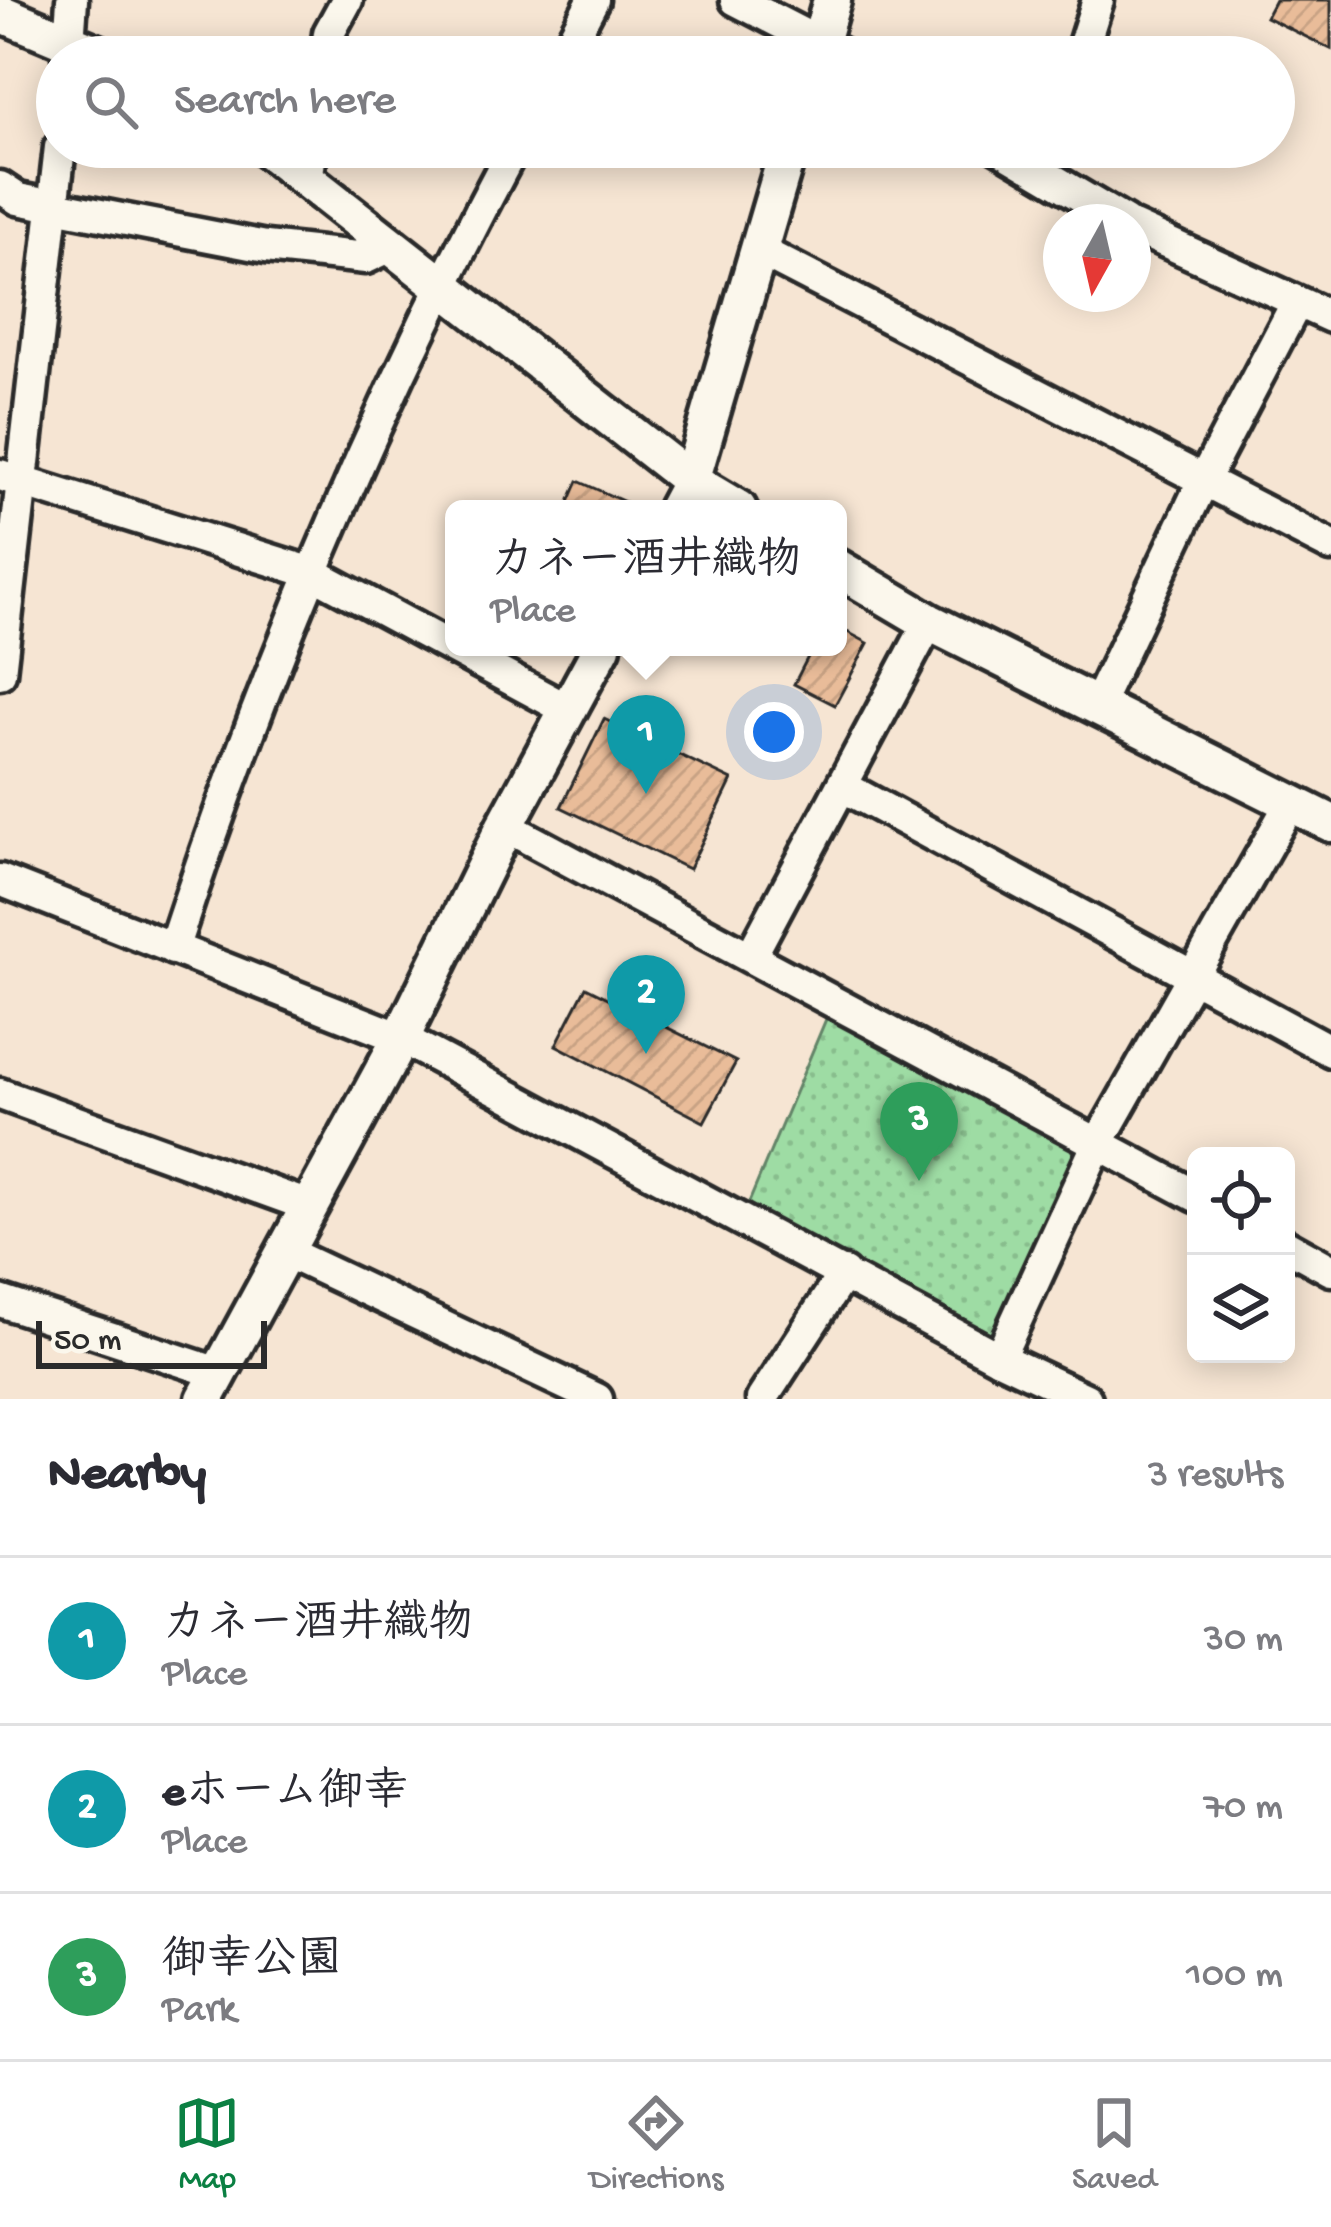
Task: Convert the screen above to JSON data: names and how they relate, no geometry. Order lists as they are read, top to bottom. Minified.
{"scale_bar":"50 m","north":"bottom","page":{"search":"Search here","popup":["カネー酒井織物","Place"],"pins":["1","2","3"],"scale":"50 m","heading":["Nearby","3 results"],"list":[{"mark":"1","name":"カネー酒井織物","note":"Place","value":"30 m"},{"mark":"2","name":"eホーム御幸","note":"Place","value":"70 m"},{"mark":"3","name":"御幸公園","note":"Park","value":"100 m"}],"nav":["Map","Directions","Saved"]}}
